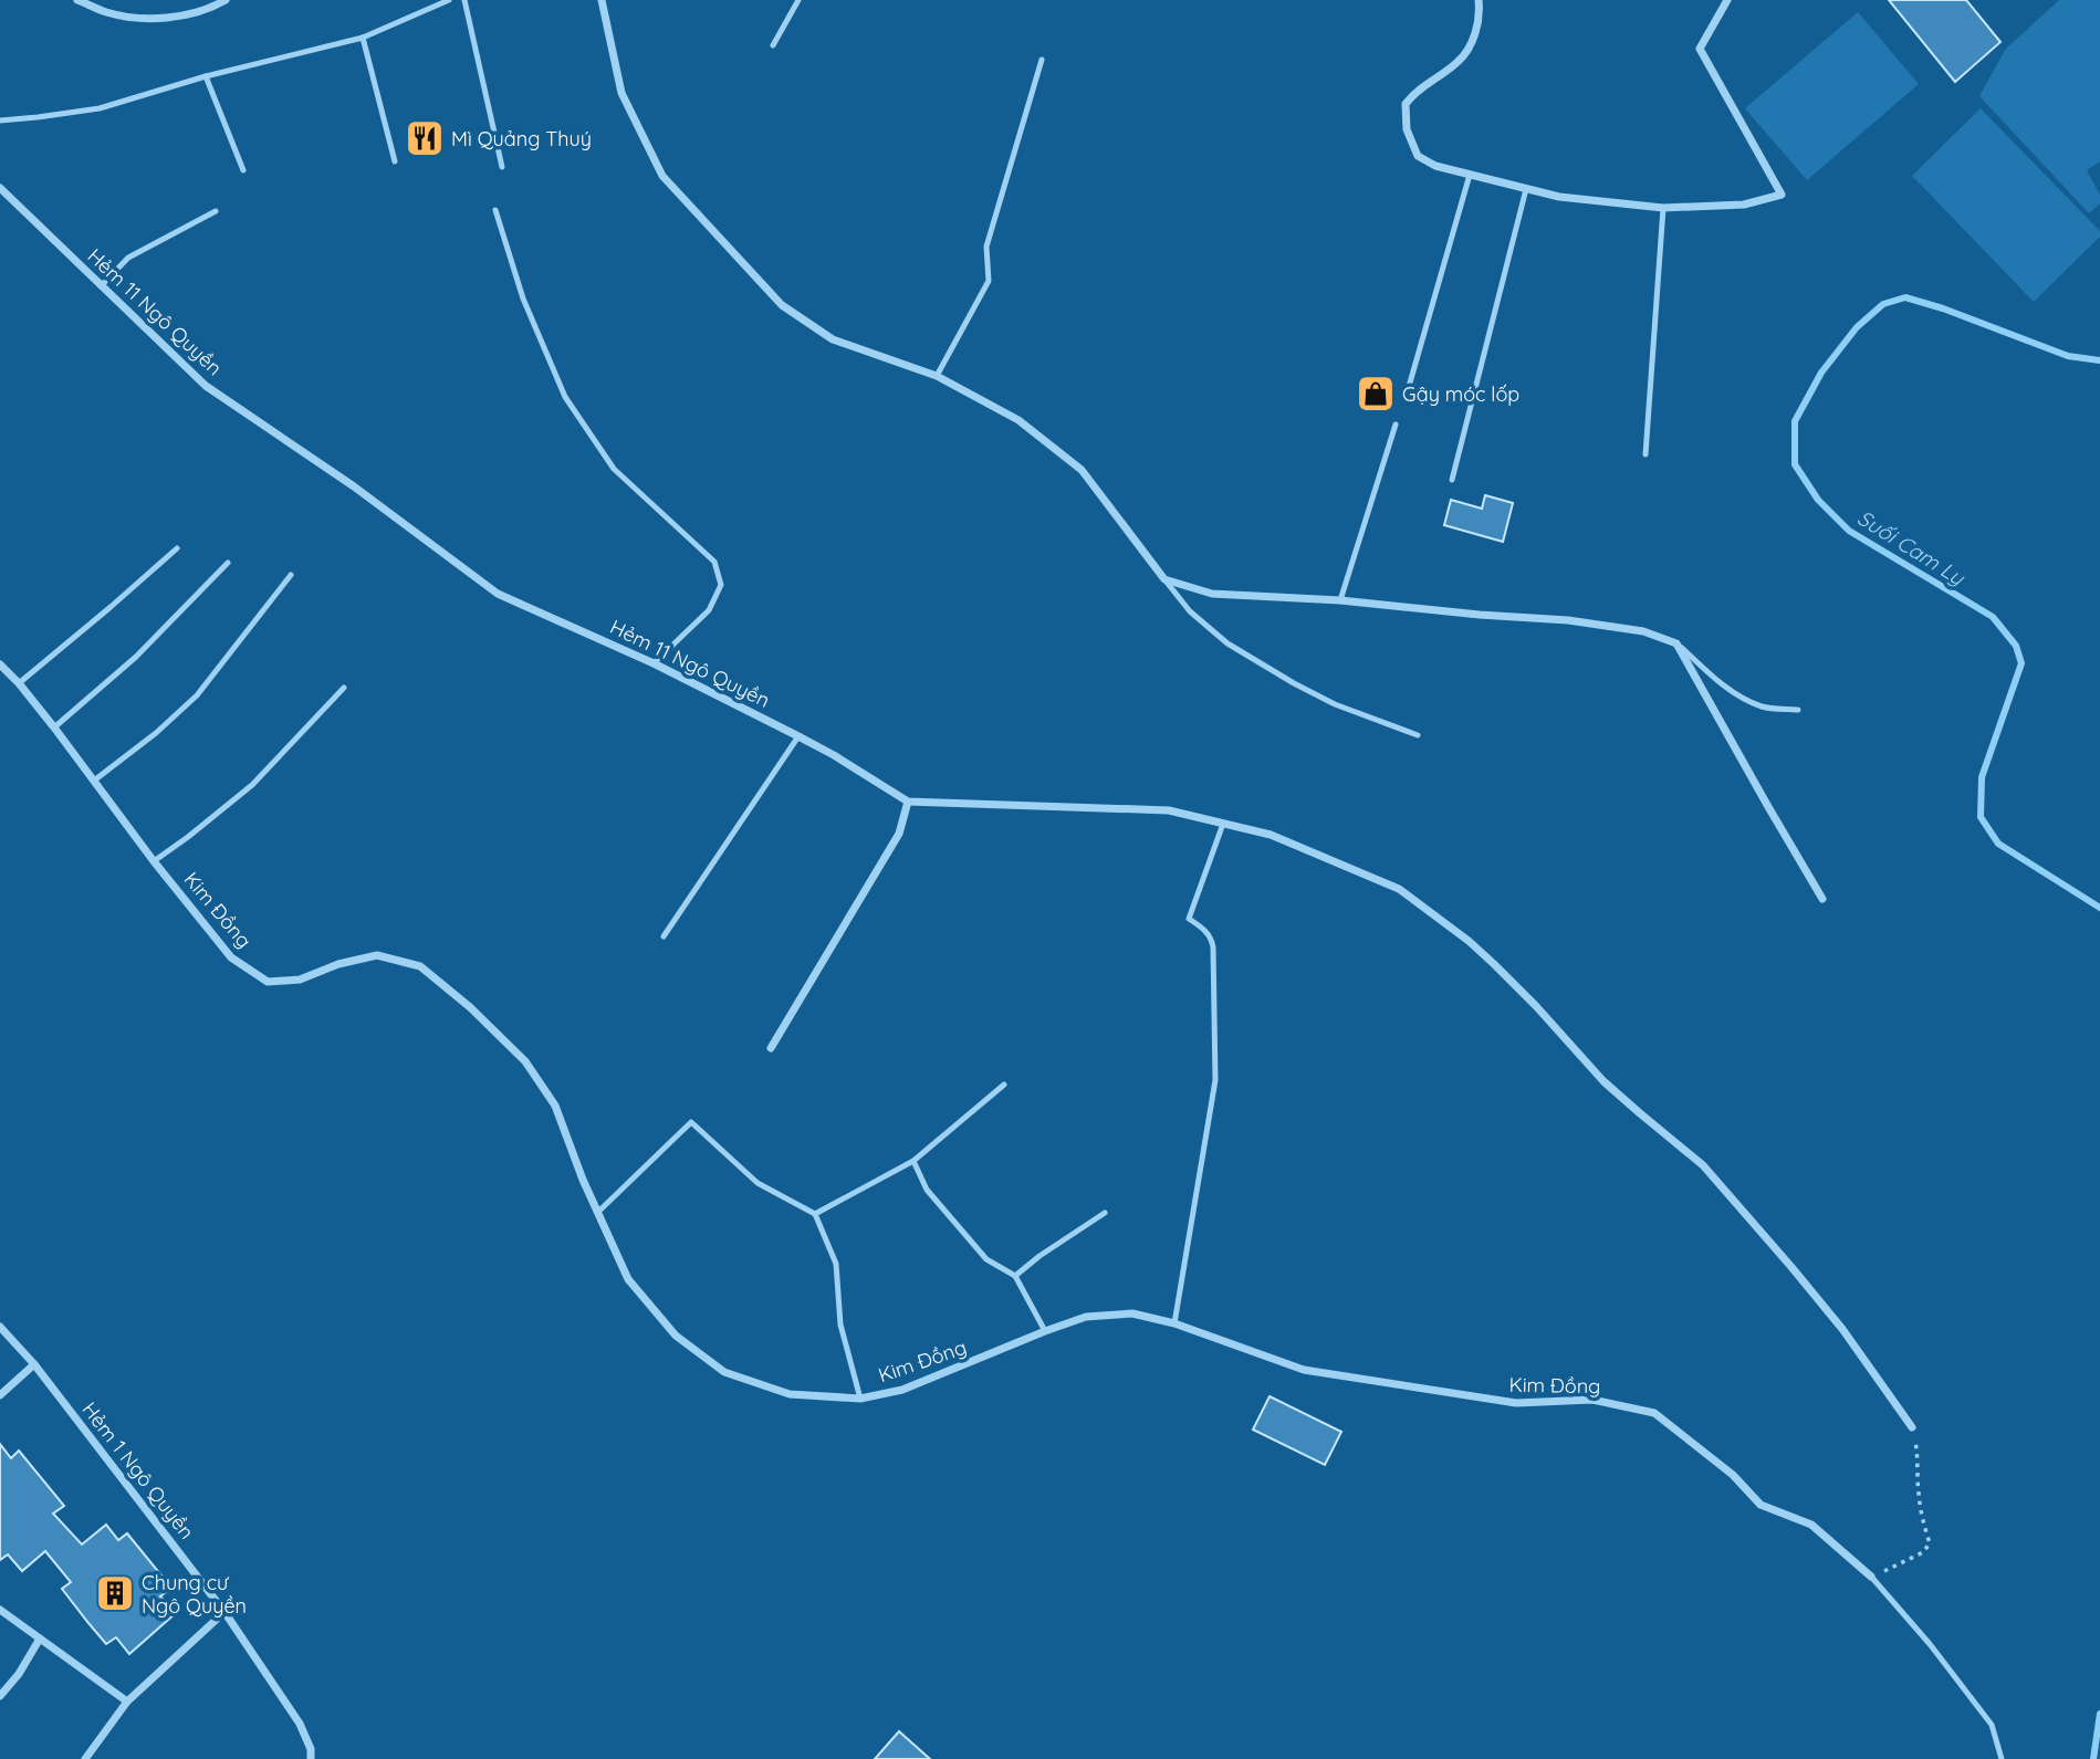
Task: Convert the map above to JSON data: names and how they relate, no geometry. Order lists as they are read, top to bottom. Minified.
{"streets":{"street":["Hẻm 11 Ngô Quyền","Kim Đồng","Hẻm 1 Ngô Quyền"]},"water":["Suối Cam Ly"],"places":{"restaurant":["Mì Quảng Thuý"],"shop":["Gậy móc lốp"],"building":["Chung cư Ngô Quyền"]}}
